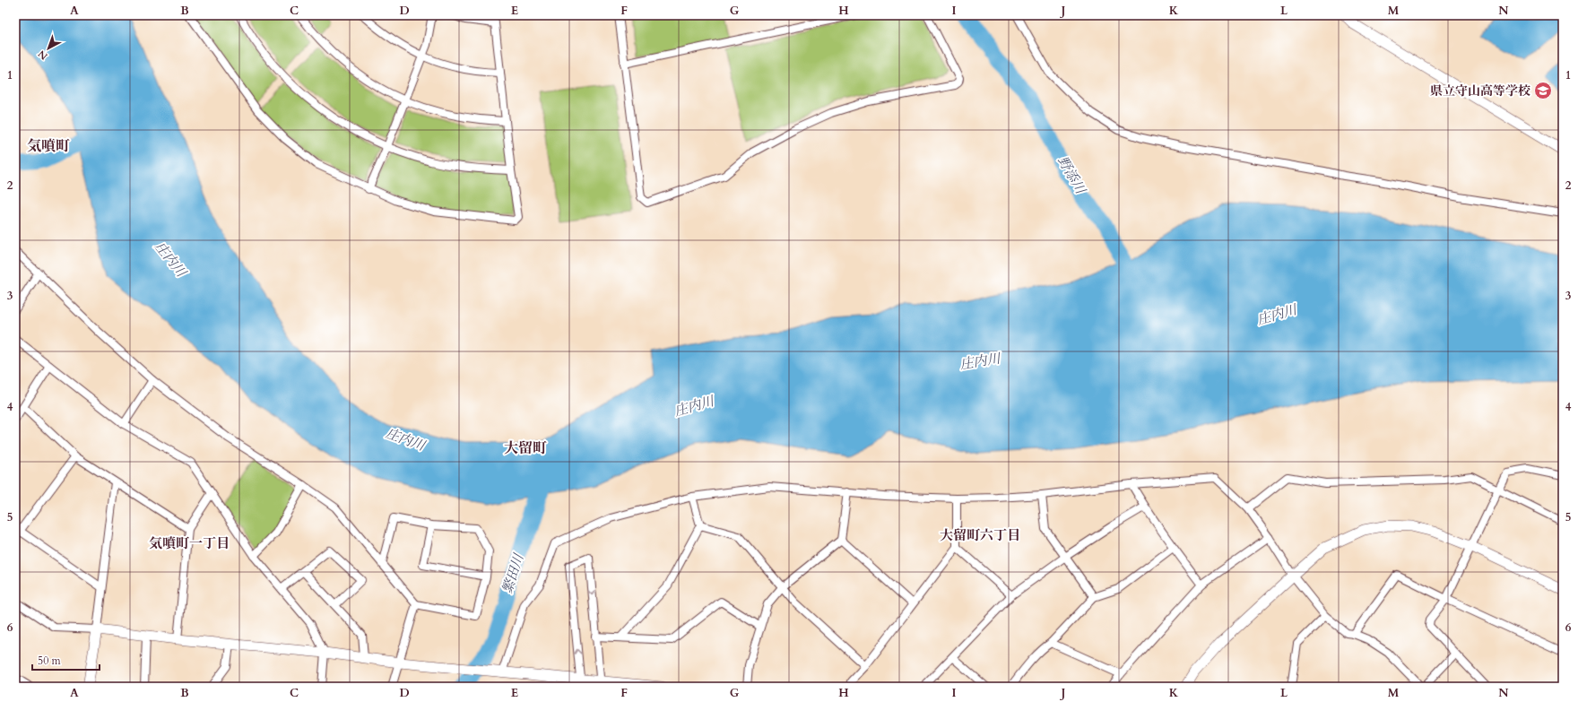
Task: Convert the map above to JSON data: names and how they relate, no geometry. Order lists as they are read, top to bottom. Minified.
{"districts":["気噴町","大留町","大留町六丁目","気噴町一丁目"],"water":["野添川","庄内川","繁田川"],"places":{"school or university":["県立守山高等学校"]},"scale_bar":"50 m","north":"bottom left","grid":{"columns":["A","B","C","D","E","F","G","H","I","J","K","L","M","N"],"rows":["1","2","3","4","5","6"]}}
